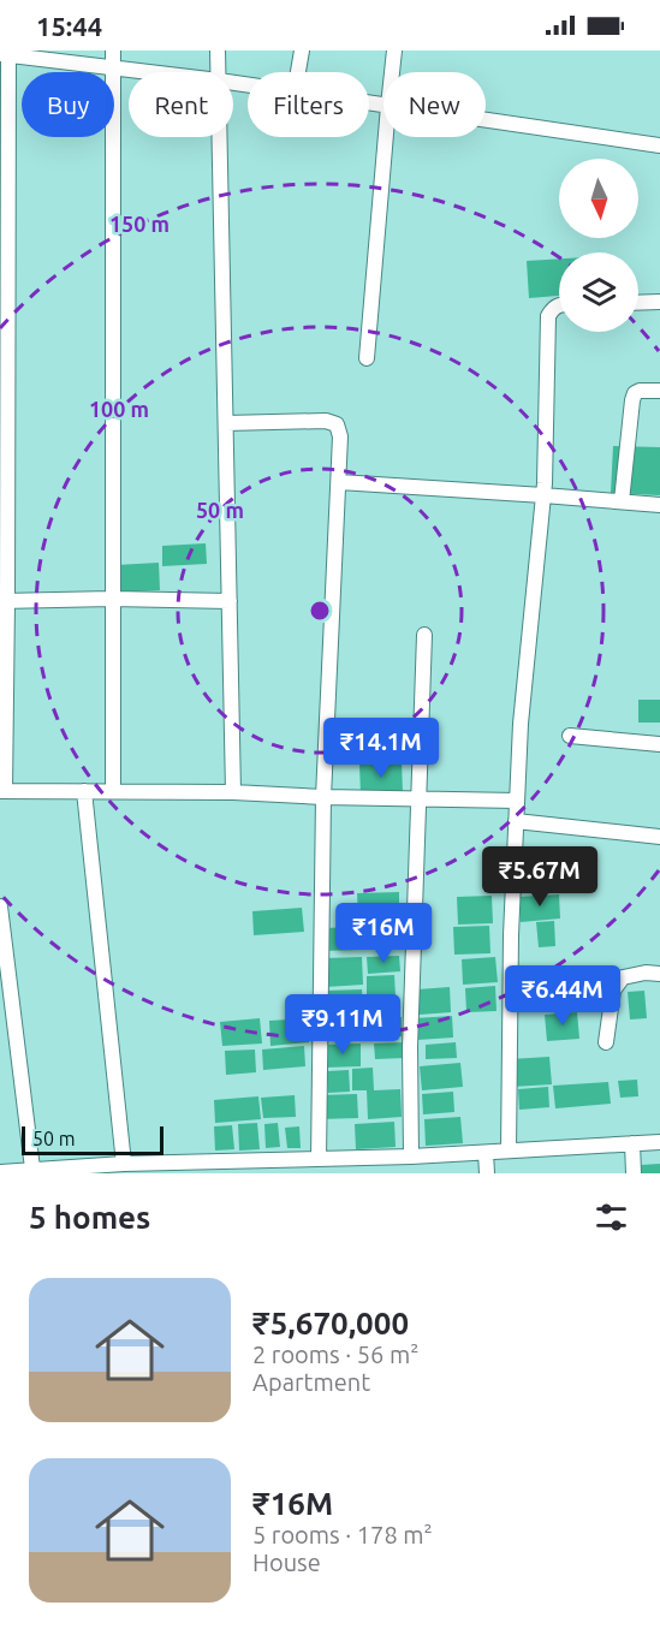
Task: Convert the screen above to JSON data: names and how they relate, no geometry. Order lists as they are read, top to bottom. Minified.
{"scale_bar":"50 m","north":"bottom","page":{"status":"15:44","chip":["Buy","Rent","Filters","New"],"price":["₹14.1M","₹5.67M","₹16M","₹6.44M","₹9.11M"],"scale":"50 m","heading":"5 homes","list":[{"name":"₹5,670,000","note":"2 rooms · 56 m² · Apartment"},{"name":"₹16M","note":"5 rooms · 178 m² · House"}]},"rings":["150 m","100 m","50 m"]}
